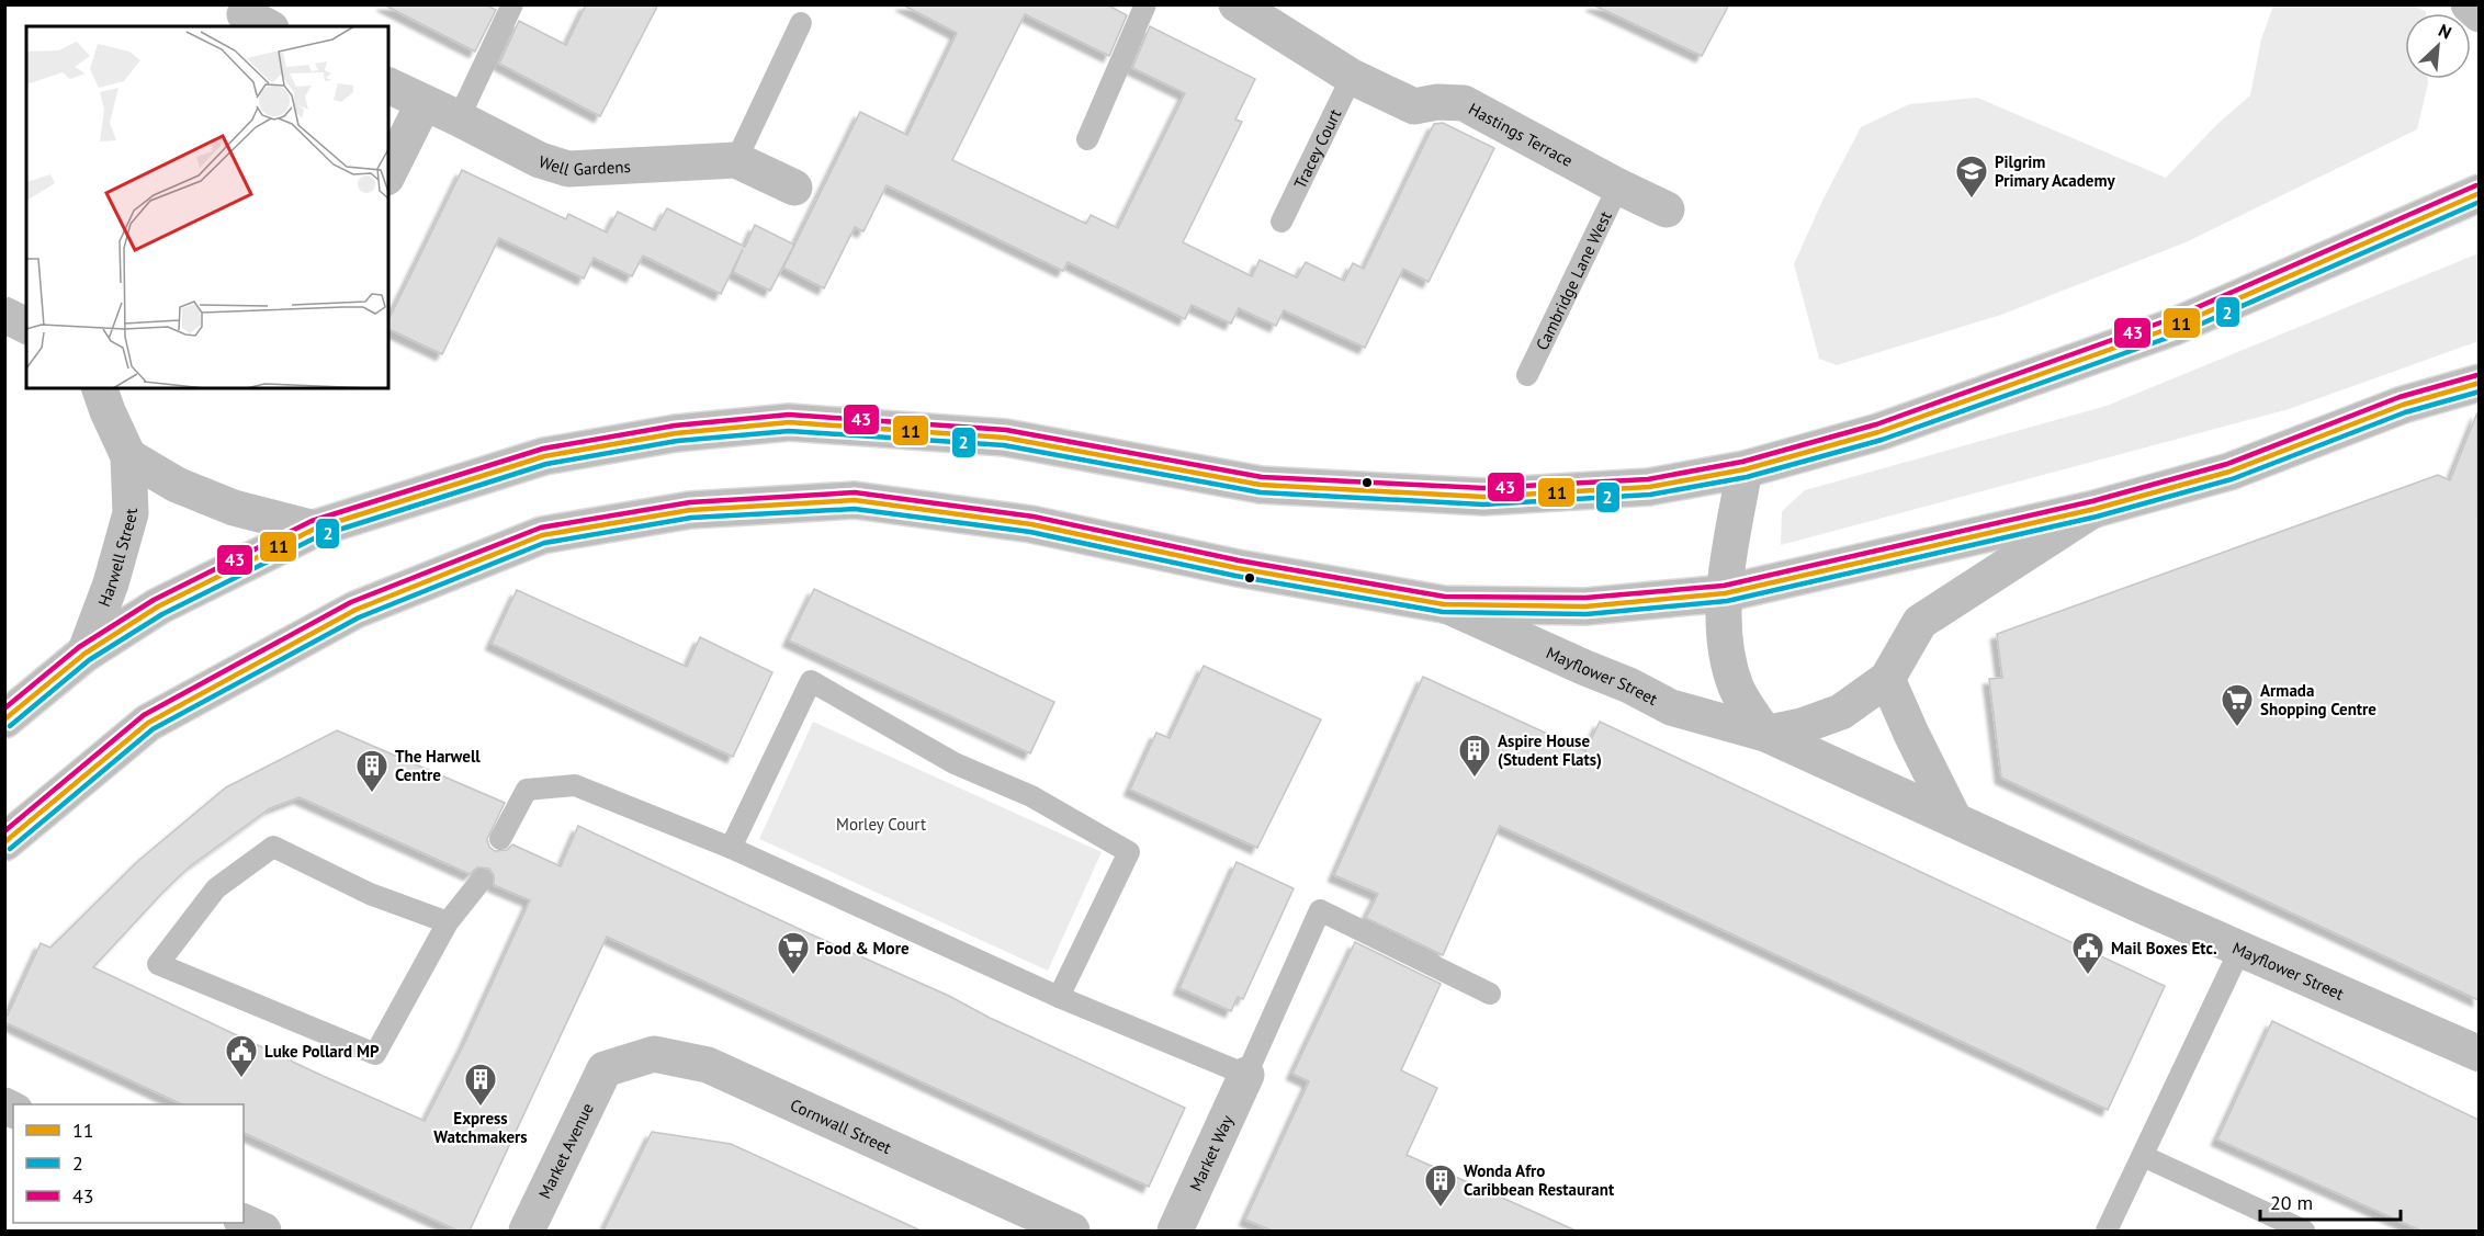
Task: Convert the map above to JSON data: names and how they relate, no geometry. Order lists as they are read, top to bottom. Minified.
{"streets":{"main road":["Hastings Terrace","Well Gardens","Harwell Street","Mayflower Street","Cornwall Street","Market Avenue","Market Way"],"lane":["Tracey Court","Cambridge Lane West"]},"crossings":[["Hastings Terrace","Tracey Court"],["Hastings Terrace","Cambridge Lane West"],["Cornwall Street","Market Avenue"]],"parks":["Morley Court"],"places":{"school or university":["Pilgrim Primary Academy"],"supermarket":["Armada Shopping Centre","Food & More"],"building":["Aspire House (Student Flats)","The Harwell Centre","Express Watchmakers","Wonda Afro Caribbean Restaurant"],"public building":["Mail Boxes Etc.","Luke Pollard MP"]},"lines":["transit line 43","transit line 11","transit line 2"],"legend":["11","2","43"],"scale_bar":"20 m","north":"top right"}
